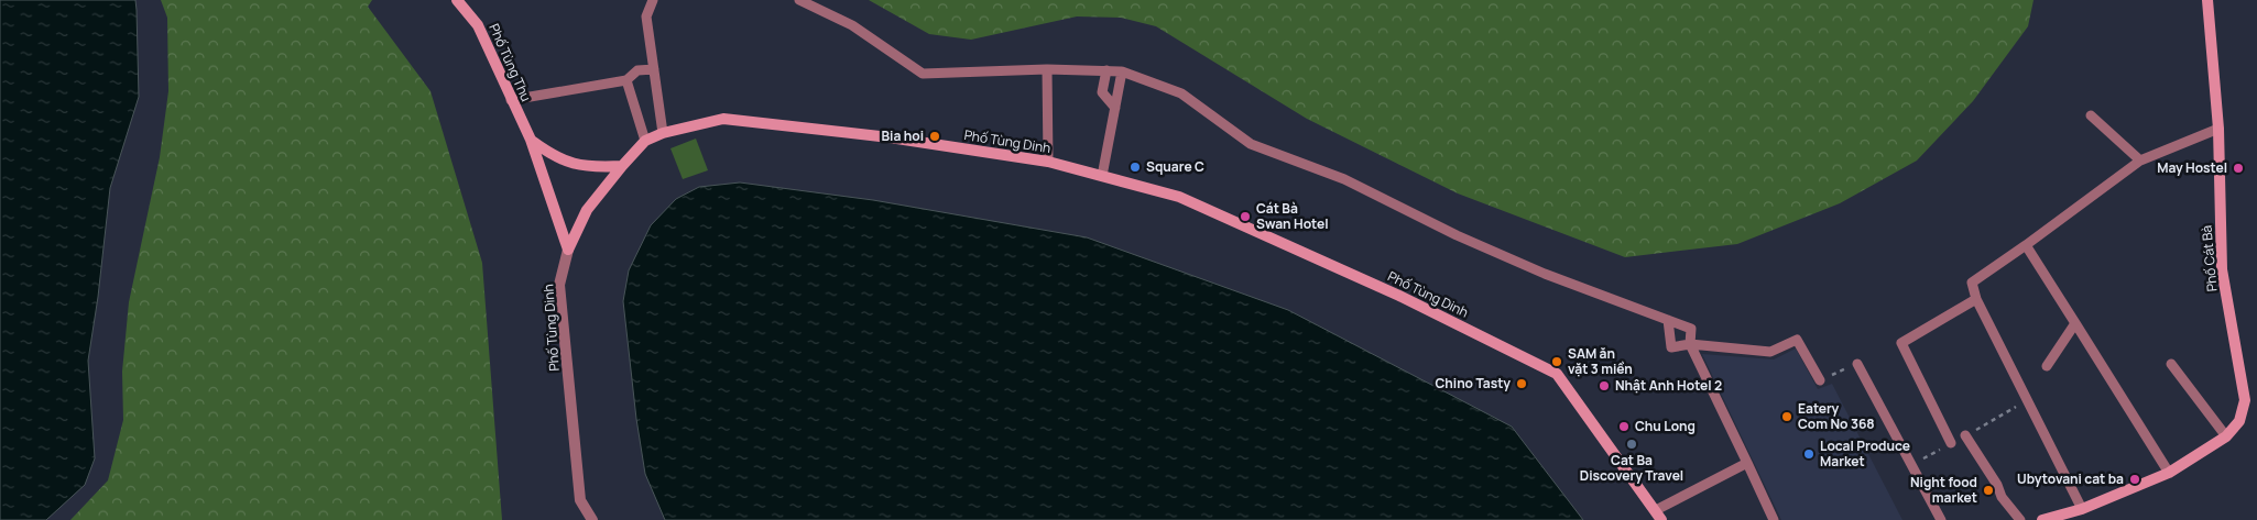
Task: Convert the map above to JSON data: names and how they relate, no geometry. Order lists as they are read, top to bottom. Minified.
{"streets":{"main road":["Phố Tùng Thu","Phố Tùng Dinh","Phố Cát Bà"]},"crossings":[["Phố Tùng Thu","Phố Tùng Dinh"]],"places":["Bia hoi","Square C","May Hostel","Cát Bà Swan Hotel","SAM ăn vặt 3 miền","Chino Tasty","Nhật Anh Hotel 2","Eatery Com No 368","Chu Long","Cat Ba Discovery Travel","Local Produce Market","Ubytovani cat ba","Night food market"]}
